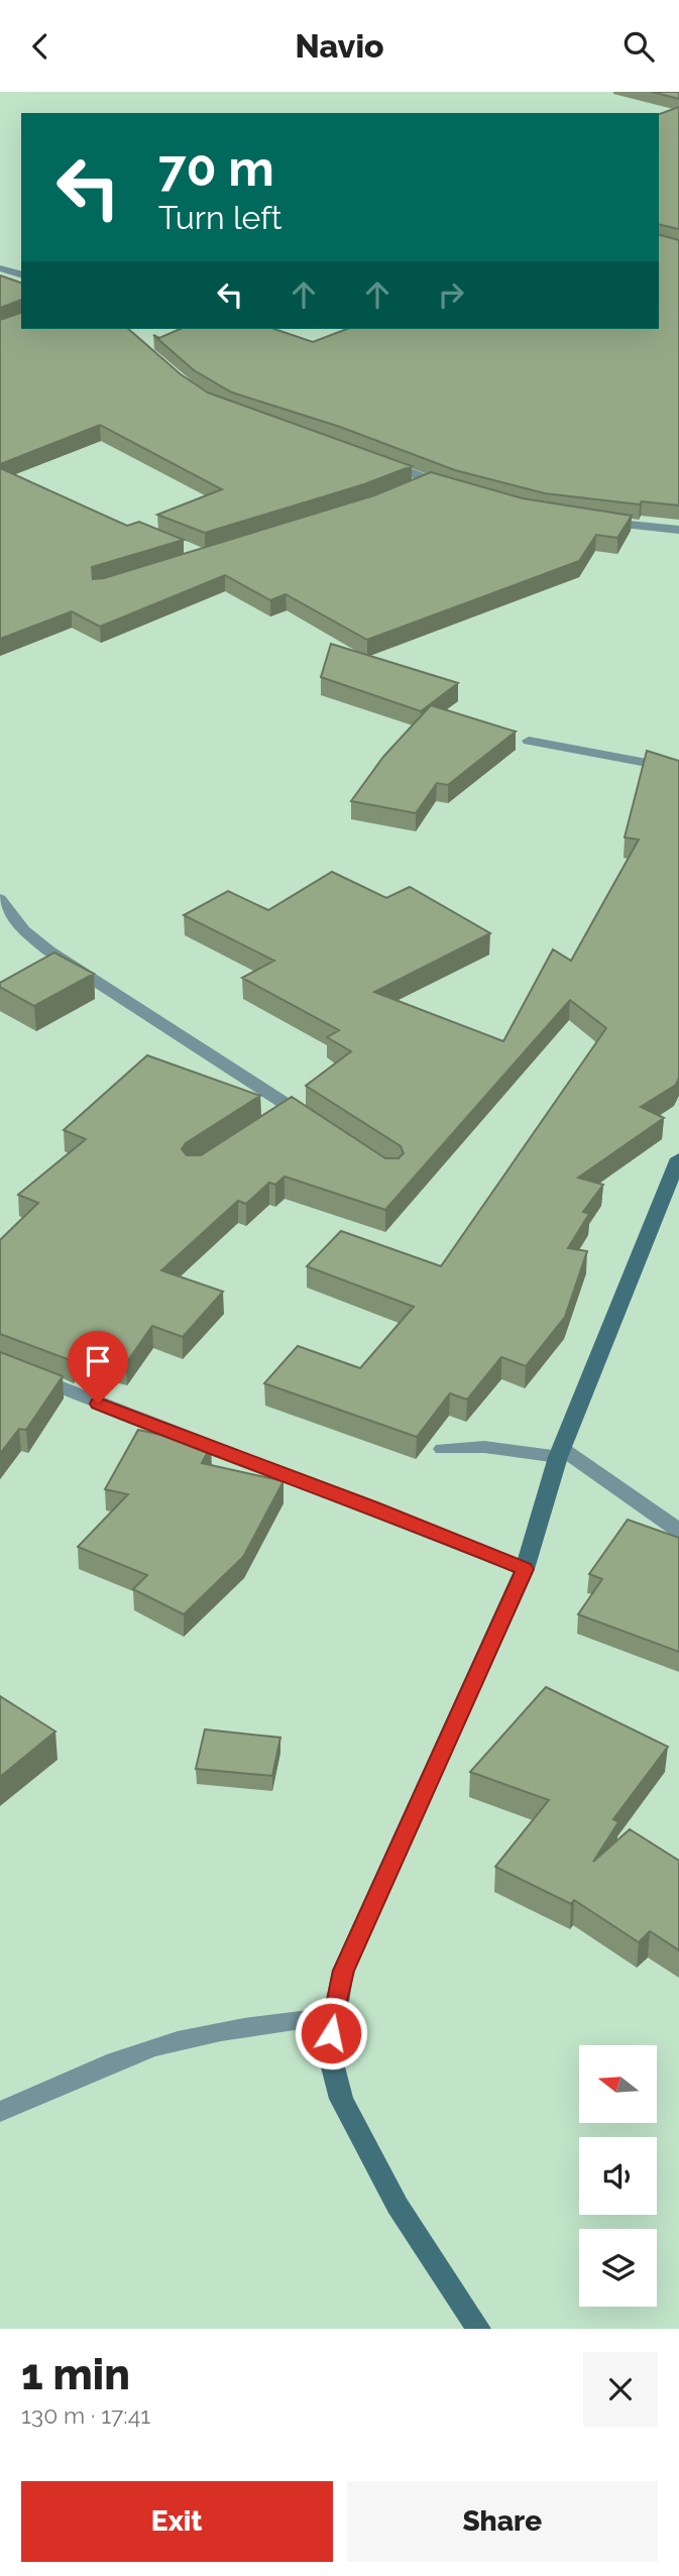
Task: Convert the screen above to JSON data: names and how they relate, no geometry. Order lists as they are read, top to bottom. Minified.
{"north":"left","page":{"header":"Navio","turn":["70 m","Turn left"],"heading":["1 min","130 m · 17:41"],"buttons":["Exit","Share"]}}
